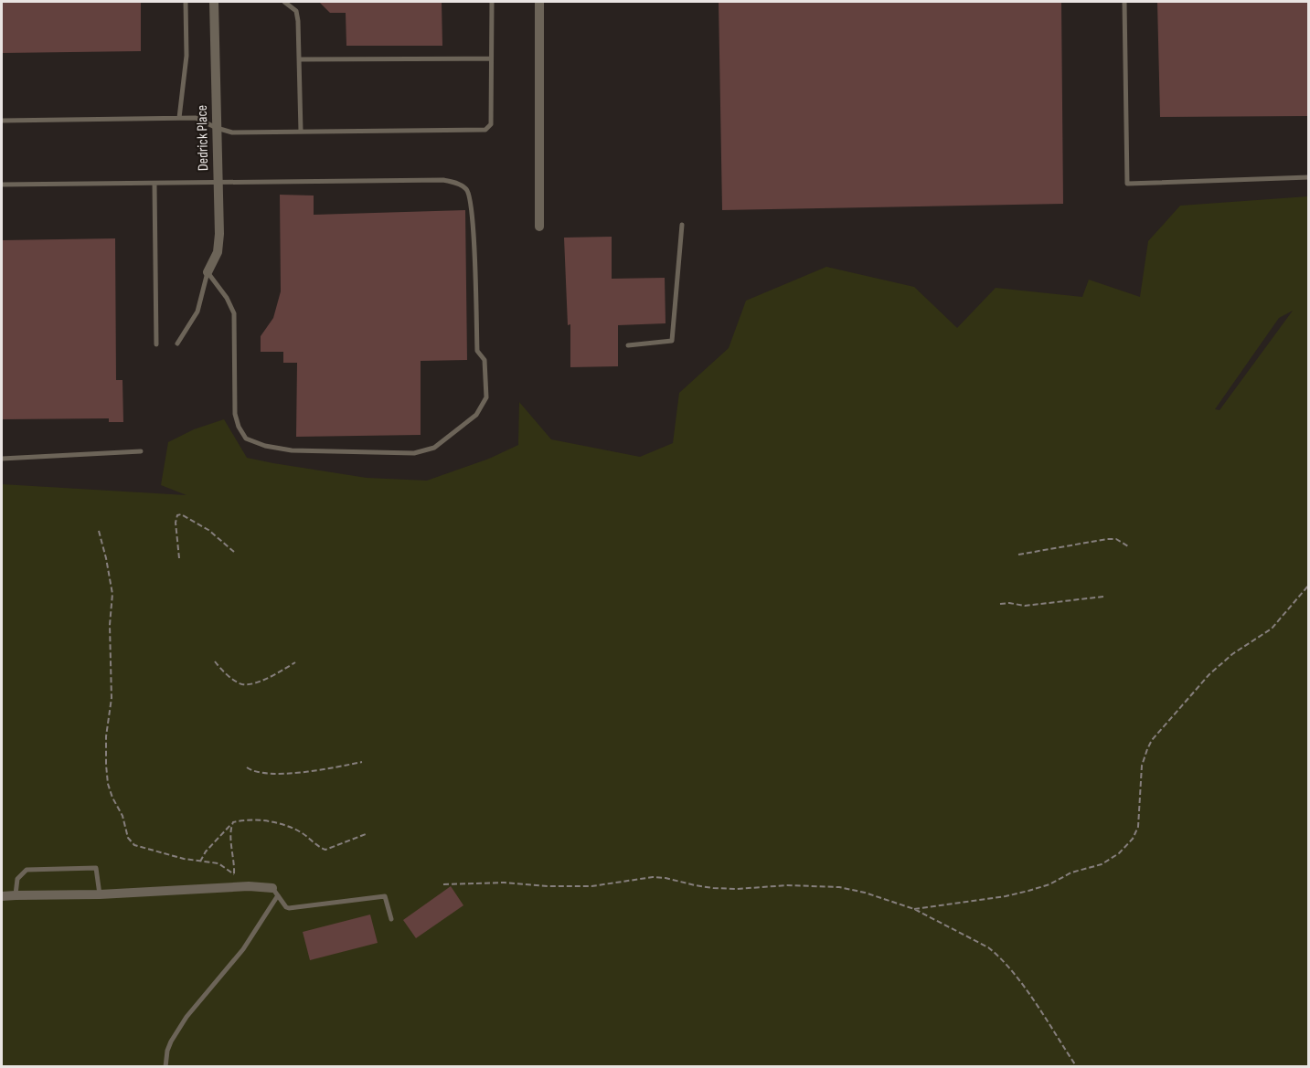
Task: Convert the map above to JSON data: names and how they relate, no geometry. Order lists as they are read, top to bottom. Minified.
{"streets":{"street":["Dedrick Place"]}}
